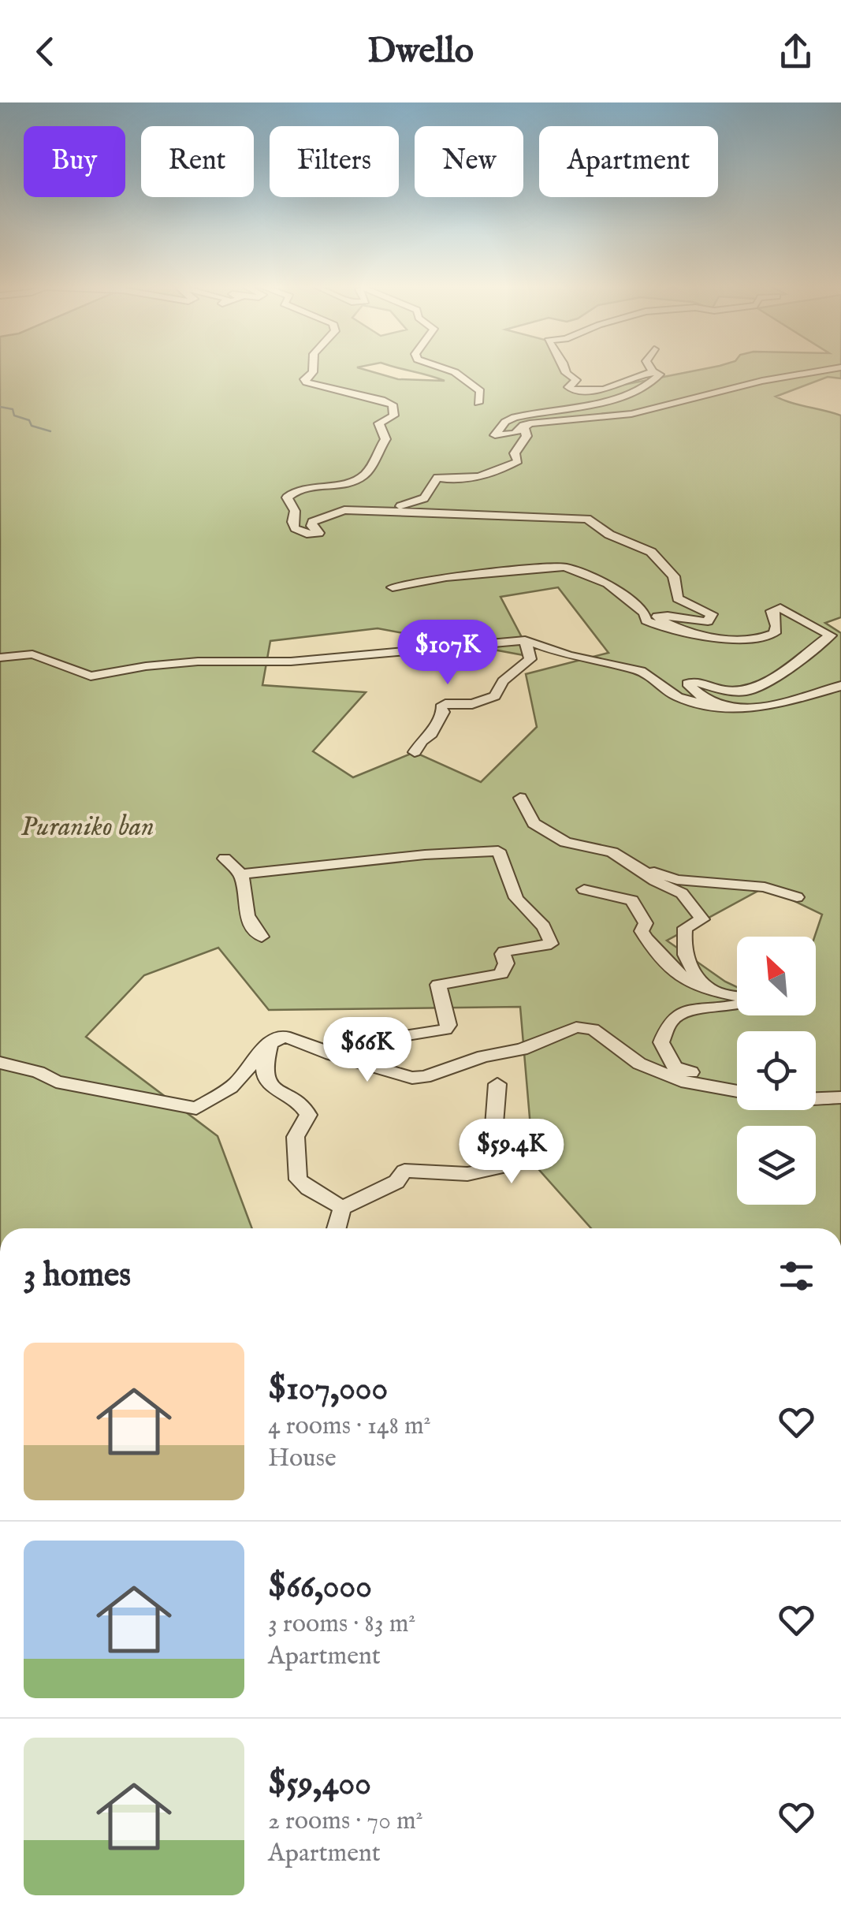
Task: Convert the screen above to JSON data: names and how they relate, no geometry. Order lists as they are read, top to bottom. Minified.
{"parks":["Puraniko ban"],"north":"top left","page":{"header":"Dwello","chip":["Buy","Rent","Filters","New","Apartment"],"price":["$107K","$66K","$59.4K"],"heading":"3 homes","list":[{"name":"$107,000","note":"4 rooms · 148 m² · House"},{"name":"$66,000","note":"3 rooms · 83 m² · Apartment"},{"name":"$59,400","note":"2 rooms · 70 m² · Apartment"}]}}
